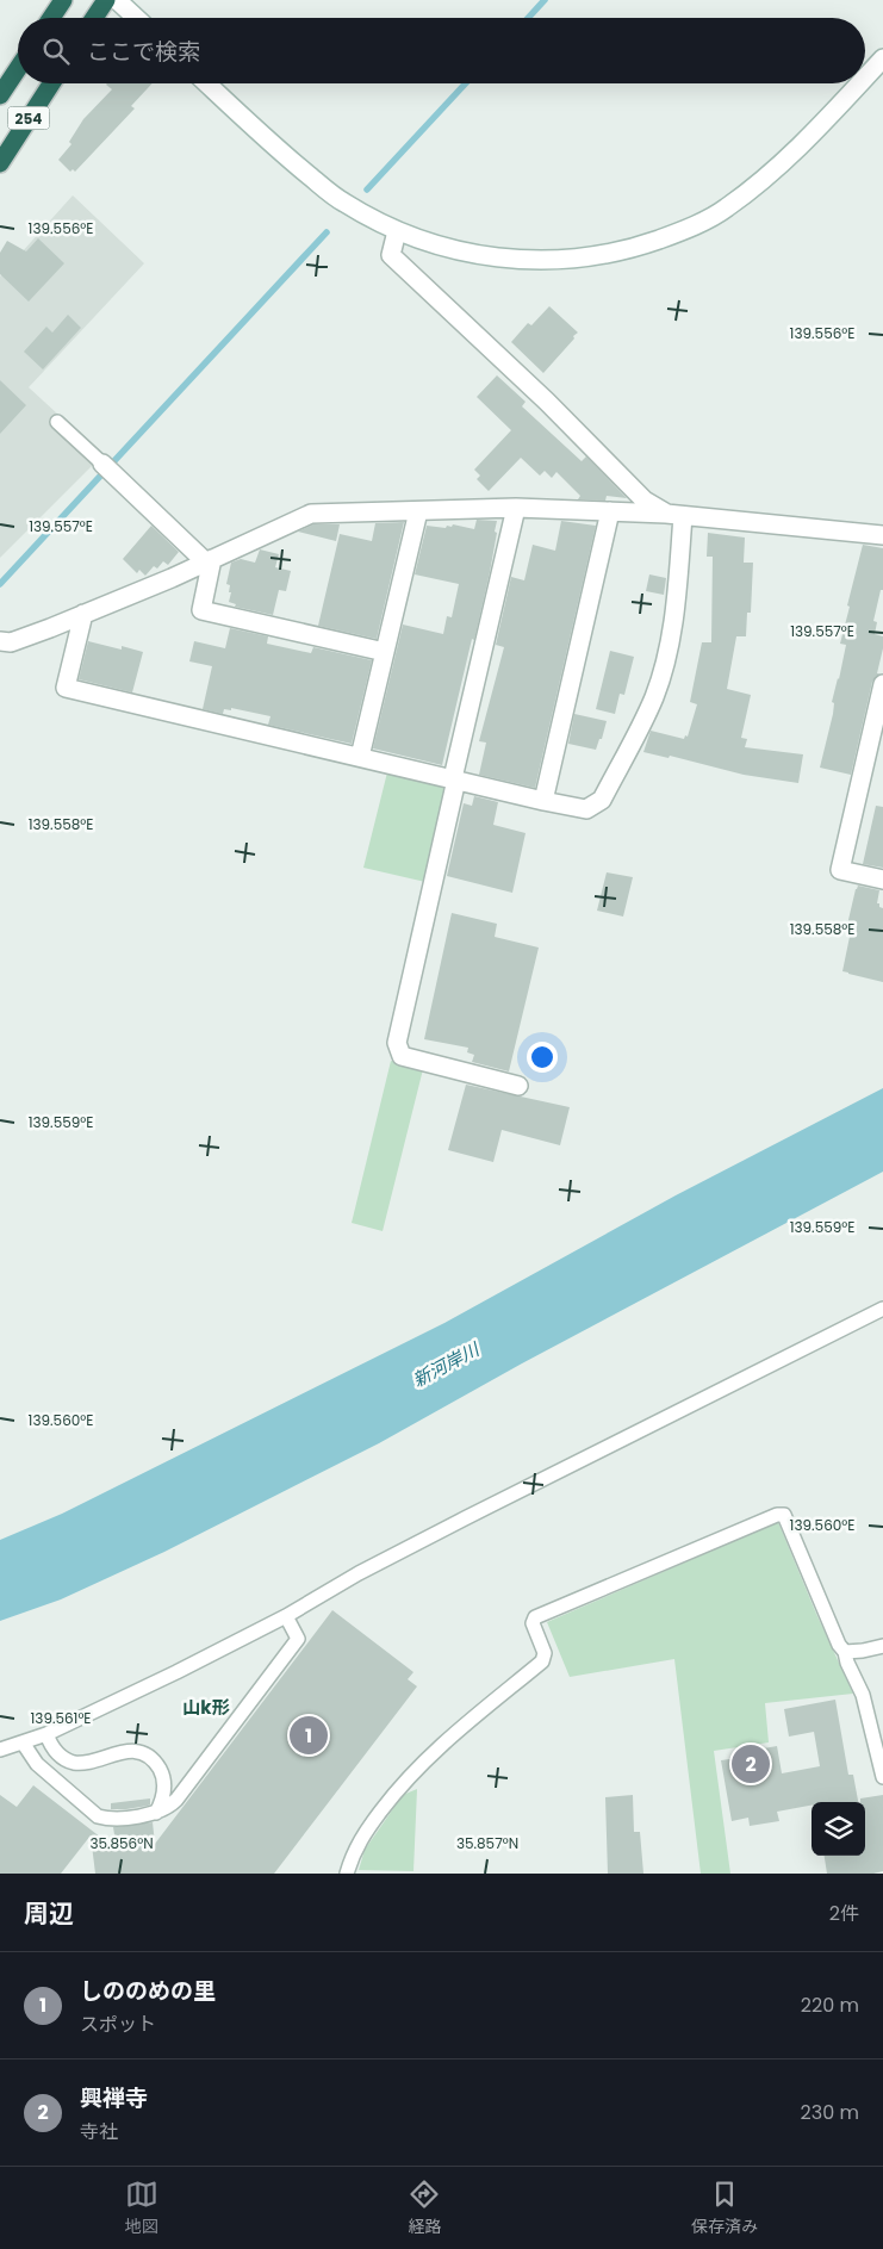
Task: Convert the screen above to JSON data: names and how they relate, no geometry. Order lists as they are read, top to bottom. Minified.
{"streets":{"highway":["254"]},"districts":["山k形"],"water":["新河岸川"],"page":{"search":"ここで検索","pins":["1","2"],"heading":["周辺","2件"],"list":[{"mark":"1","name":"しののめの里","note":"スポット","value":"220 m"},{"mark":"2","name":"興禅寺","note":"寺社","value":"230 m"}],"nav":["地図","経路","保存済み"]},"coordinates":["139.556°E","139.557°E","139.558°E","139.559°E","139.560°E","139.561°E","35.856°N","35.857°N"]}
